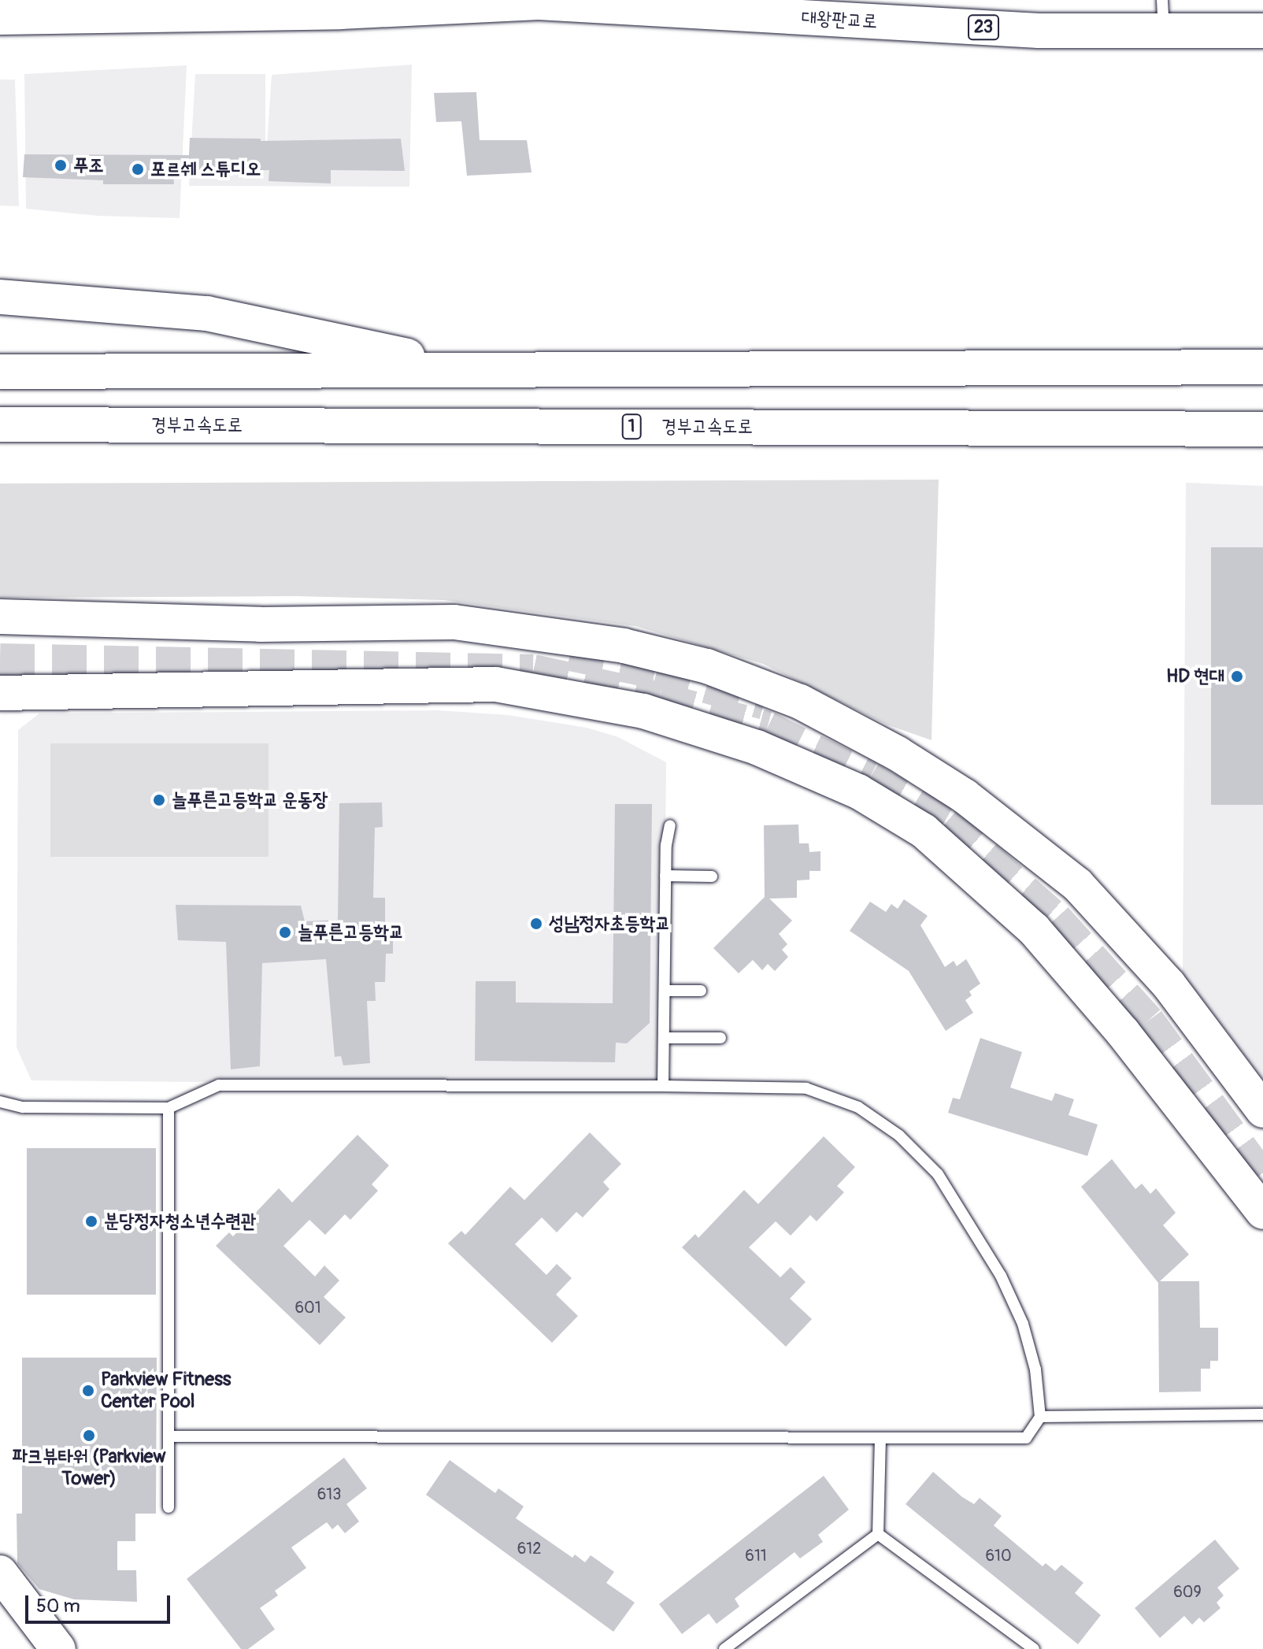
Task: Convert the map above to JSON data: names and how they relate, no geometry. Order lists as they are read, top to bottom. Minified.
{"streets":{"main road":["대왕판교로","23","경부고속도로","1"]},"places":["푸조","포르쉐 스튜디오","HD 현대","늘푸른고등학교 운동장","성남정자초등학교","늘푸른고등학교","분당정자청소년수련관","Parkview Fitness Center Pool","파크뷰타워 (Parkview Tower)"],"house_numbers":["601","613","612","611","610","609"],"scale_bar":"50 m"}
